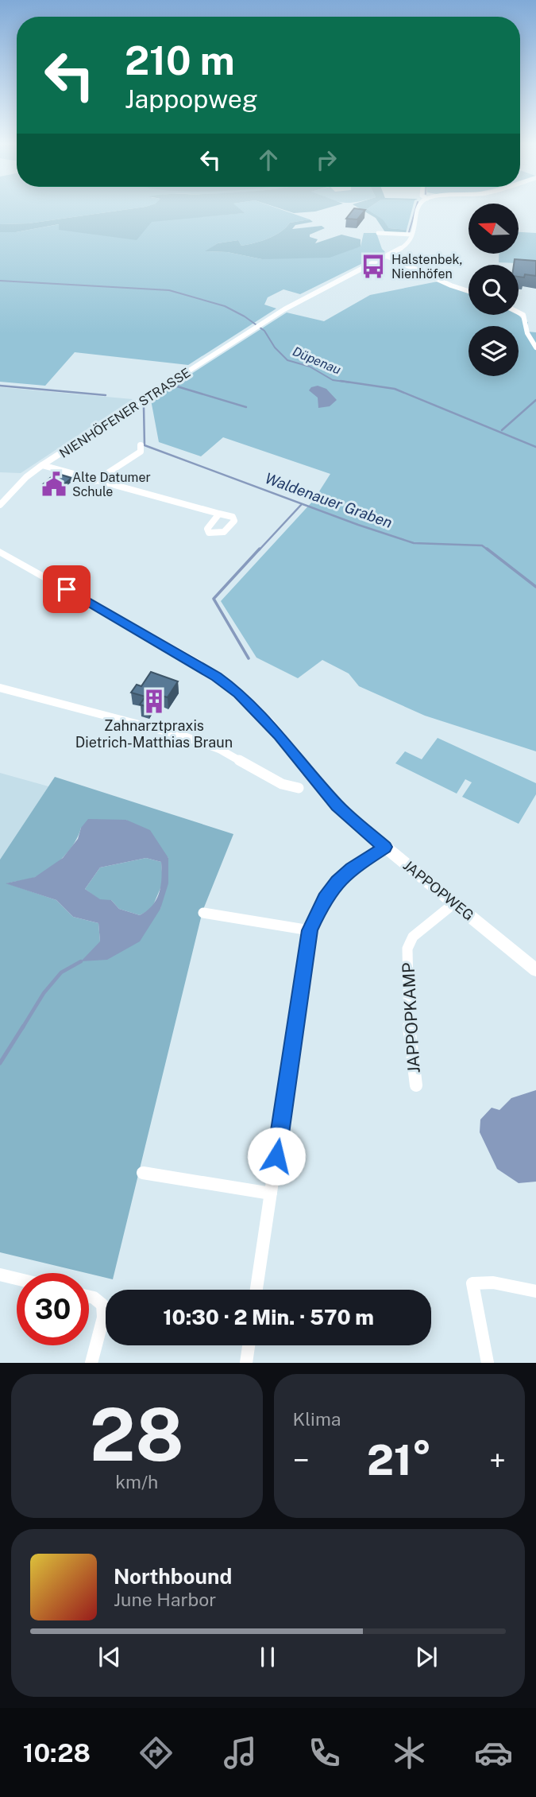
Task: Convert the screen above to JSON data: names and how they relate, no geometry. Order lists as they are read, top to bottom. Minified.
{"streets":{"street":["NIENHÖFENER STRASSE","JAPPOPWEG","JAPPOPKAMP"]},"crossings":[["JAPPOPWEG","JAPPOPKAMP"]],"water":["Düpenau","Waldenauer Graben"],"places":{"bus stop":["Halstenbek, Nienhöfen"],"public building":["Alte Datumer Schule"],"building":["Zahnarztpraxis Dietrich-Matthias Braun"]},"north":"left","page":{"turn":["210 m","Jappopweg"],"limit":"30","trip":"10:30 · 2 Min. · 570 m","tile":[["28","km/h"],"Klima"],"heat":["−","21°","+"],"song":["Northbound","June Harbor"],"tabs":"10:28"}}
